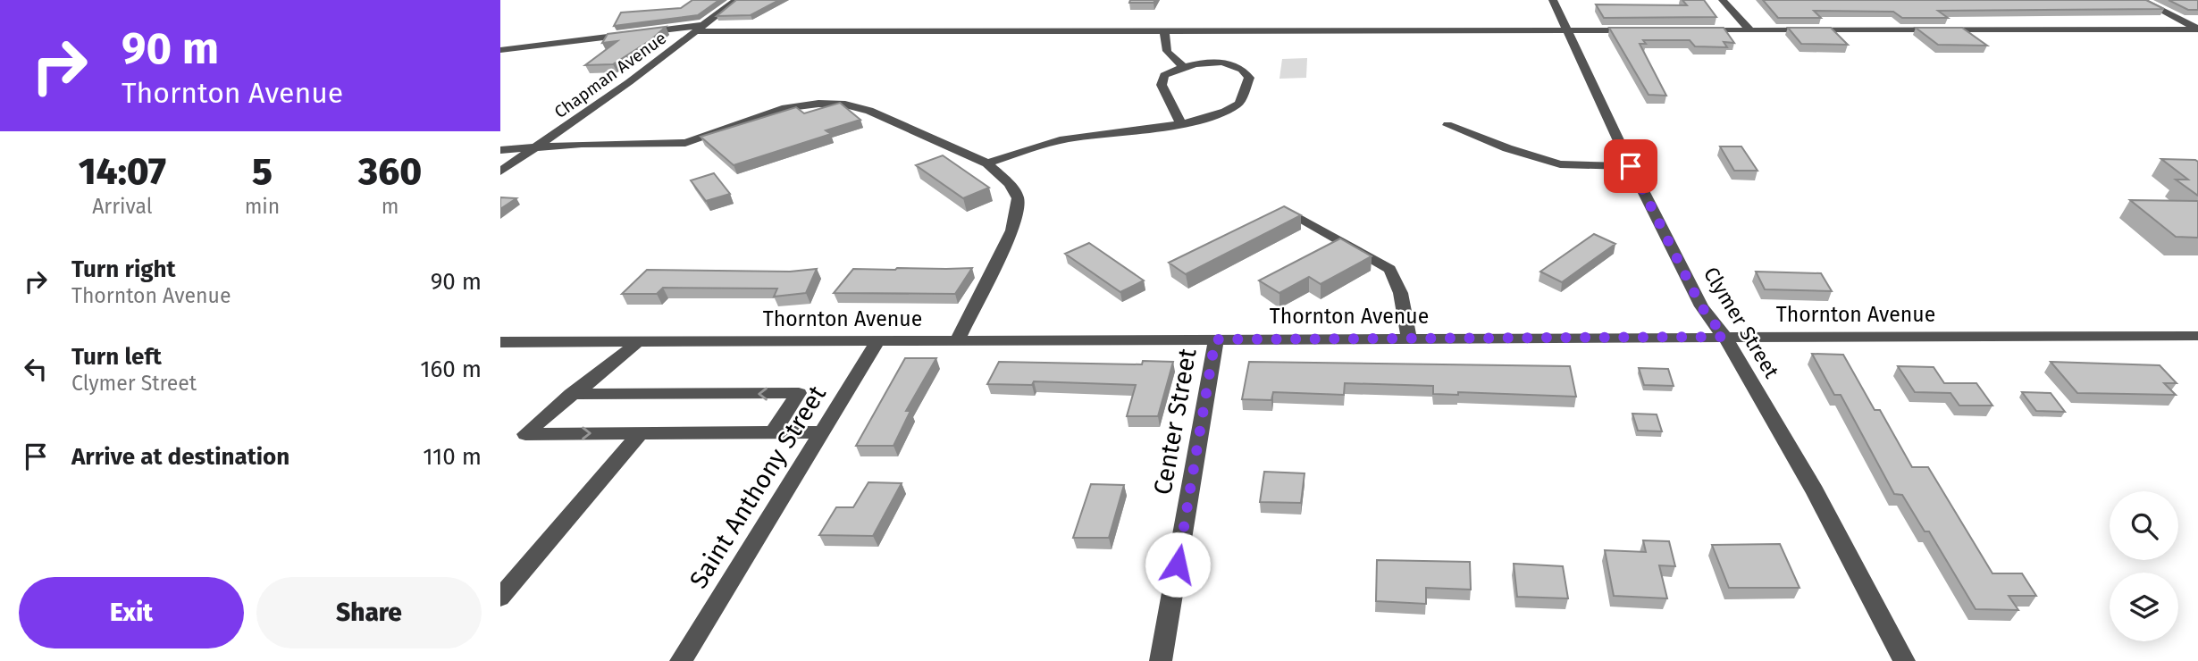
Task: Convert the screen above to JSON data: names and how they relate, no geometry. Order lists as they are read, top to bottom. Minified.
{"streets":{"street":["Chapman Avenue","Thornton Avenue","Clymer Street","Center Street","Saint Anthony Street"]},"crossings":[["Thornton Avenue","Clymer Street"],["Thornton Avenue","Center Street"],["Thornton Avenue","Saint Anthony Street"]],"page":{"turn":["90 m","Thornton Avenue"],"eta":["14:07","Arrival","5","min","360","m"],"list":[{"name":"Turn right","note":"Thornton Avenue","value":"90 m"},{"name":"Turn left","note":"Clymer Street","value":"160 m"},{"name":"Arrive at destination","value":"110 m"}],"buttons":["Exit","Share"]}}
